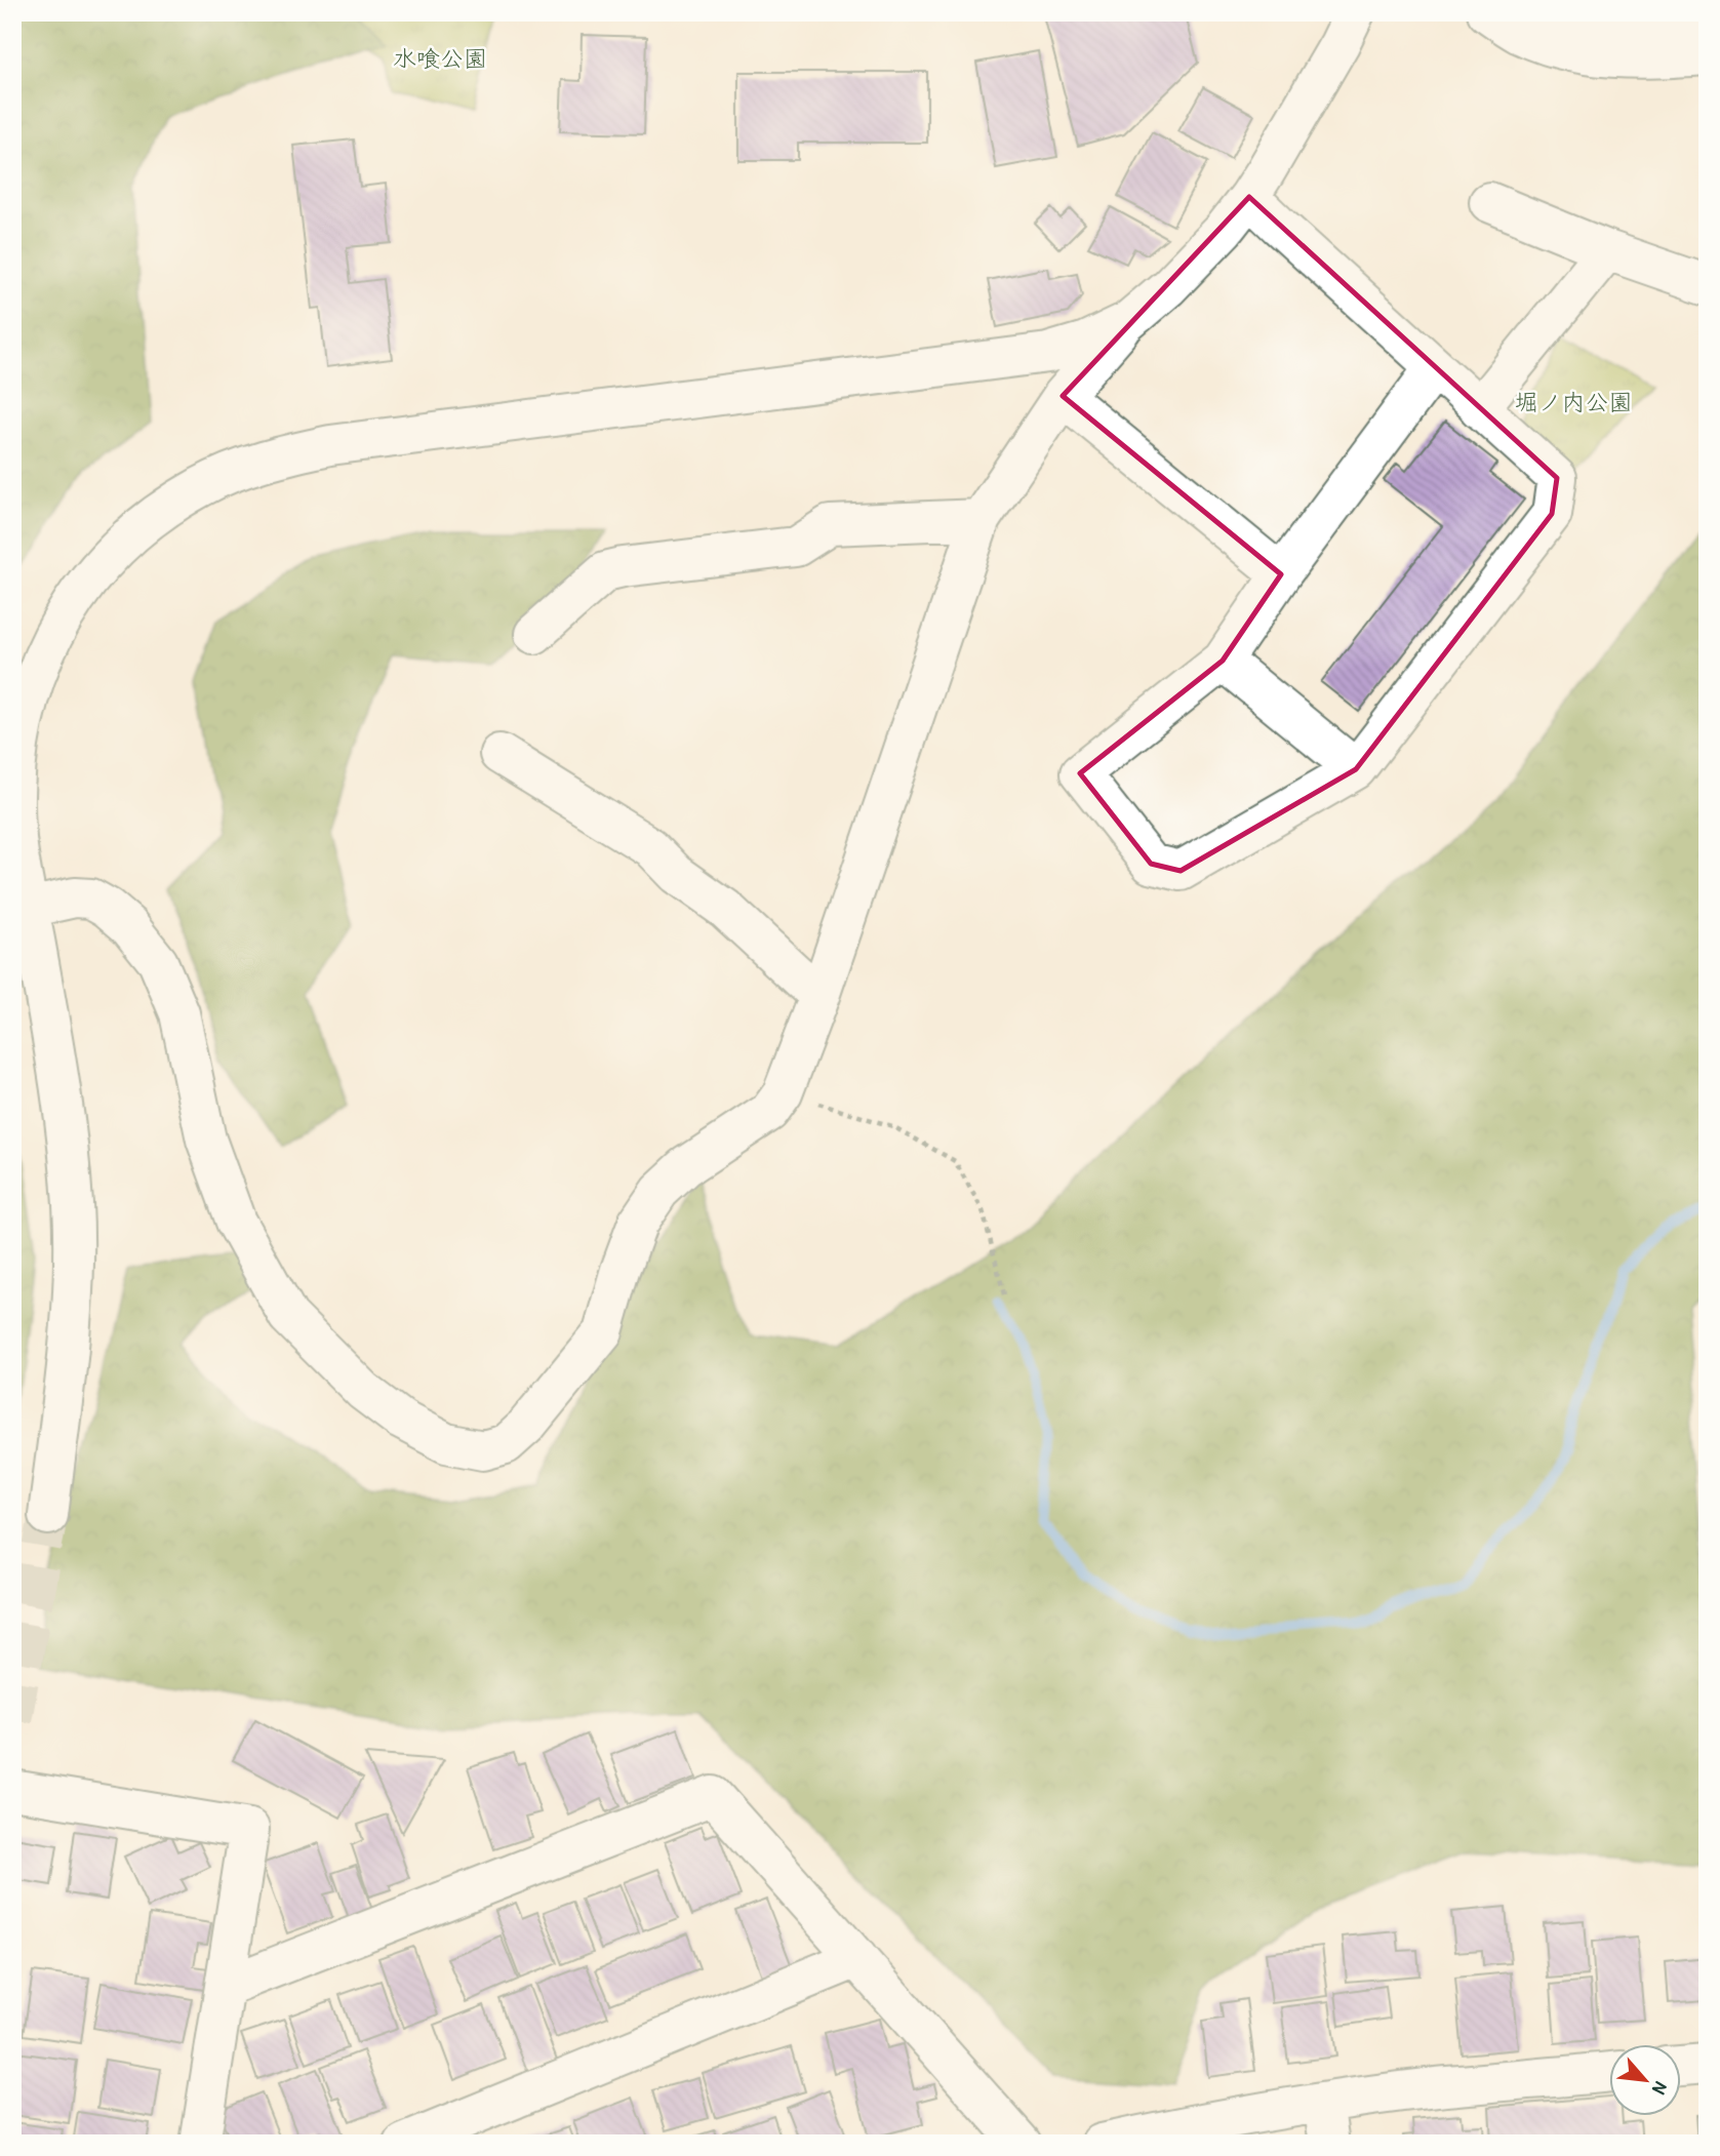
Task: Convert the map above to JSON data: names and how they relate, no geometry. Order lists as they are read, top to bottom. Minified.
{"parks":["水喰公園","堀ノ内公園"],"north":"bottom right"}
